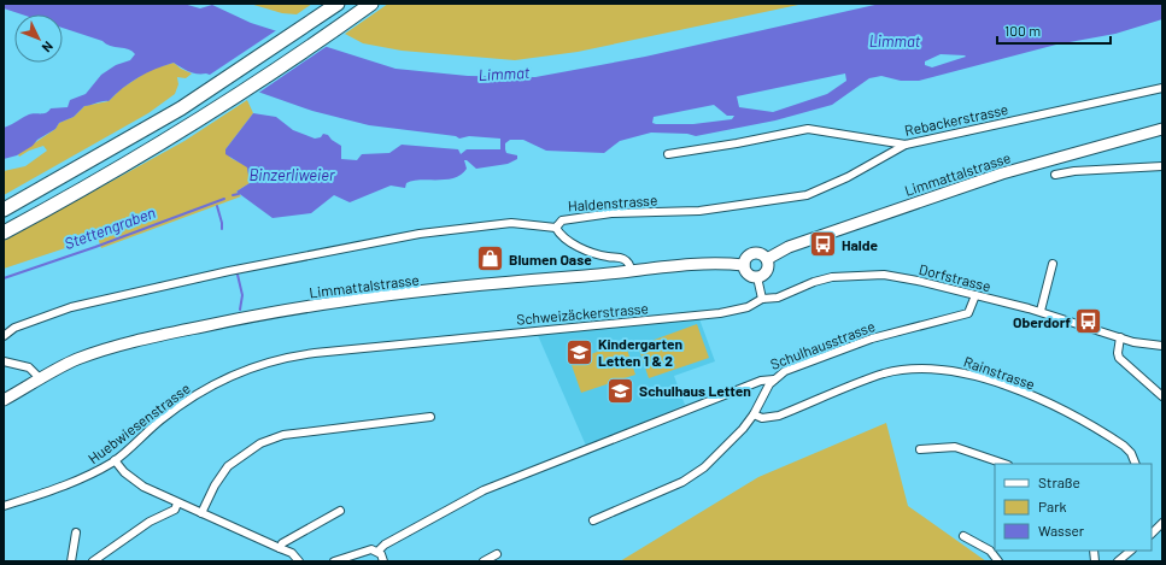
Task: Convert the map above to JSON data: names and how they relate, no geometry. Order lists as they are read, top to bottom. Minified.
{"streets":{"main road":["Limmattalstrasse"],"street":["Rebackerstrasse","Haldenstrasse","Dorfstrasse","Schweizäckerstrasse","Schulhausstrasse","Rainstrasse","Huebwiesenstrasse"]},"crossings":[["Rebackerstrasse","Haldenstrasse"],["Dorfstrasse","Schweizäckerstrasse"],["Dorfstrasse","Schulhausstrasse"],["Schweizäckerstrasse","Huebwiesenstrasse"]],"water":["Limmat","Binzerliweier","Stettengraben"],"places":{"bus stop":["Halde","Oberdorf"],"shop":["Blumen Oase"],"school or university":["Kindergarten Letten 1 & 2","Schulhaus Letten"]},"legend":["Straße","Park","Wasser"],"scale_bar":"100 m","north":"bottom right"}
